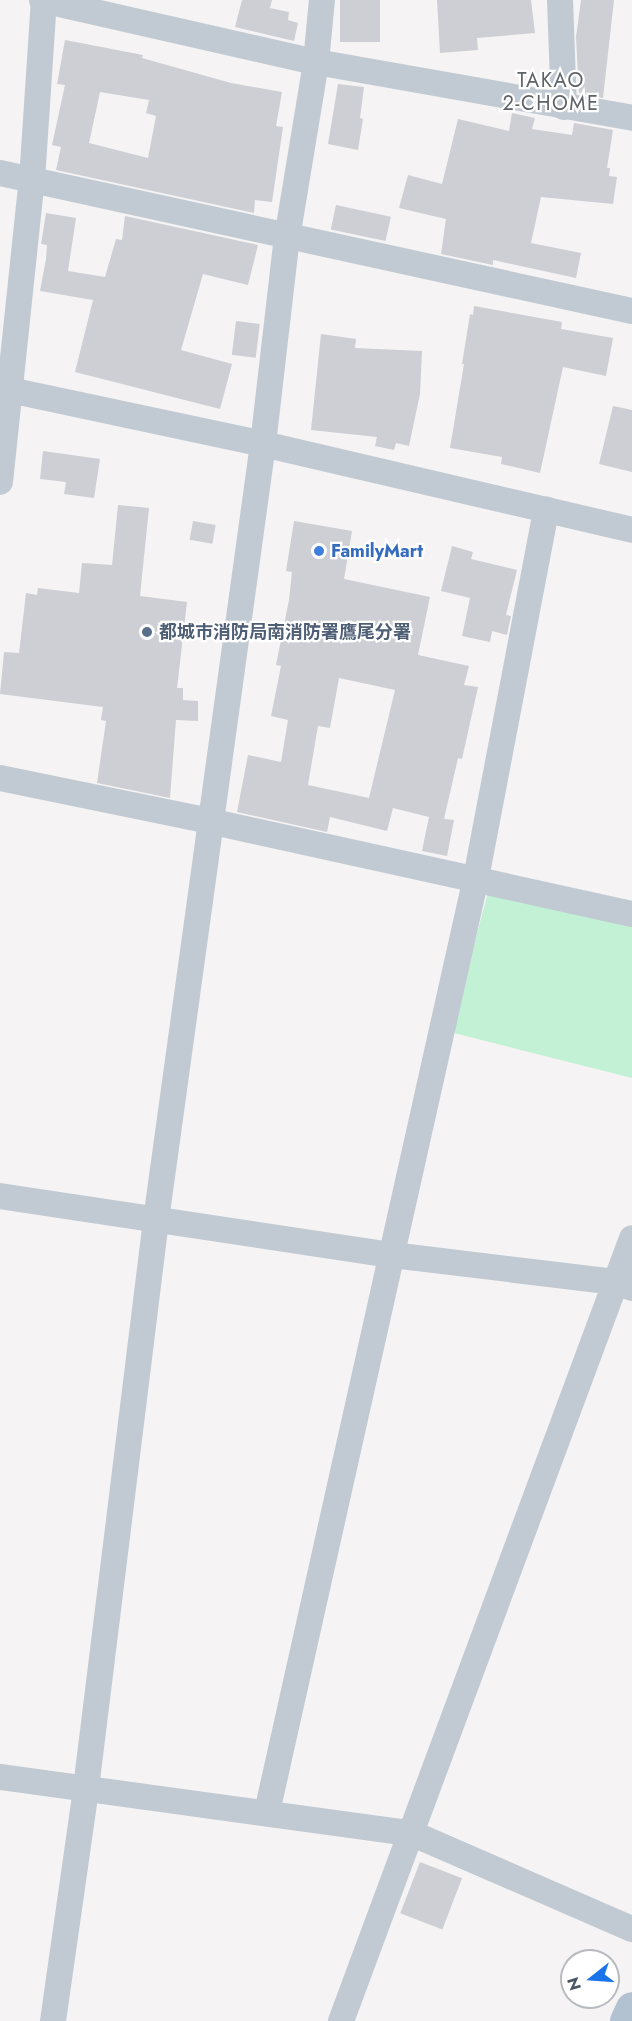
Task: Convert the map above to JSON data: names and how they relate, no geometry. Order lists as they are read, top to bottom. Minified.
{"districts":["TAKAO 2-CHOME"],"places":["FamilyMart","都城市消防局南消防署鷹尾分署"],"north":"left"}
